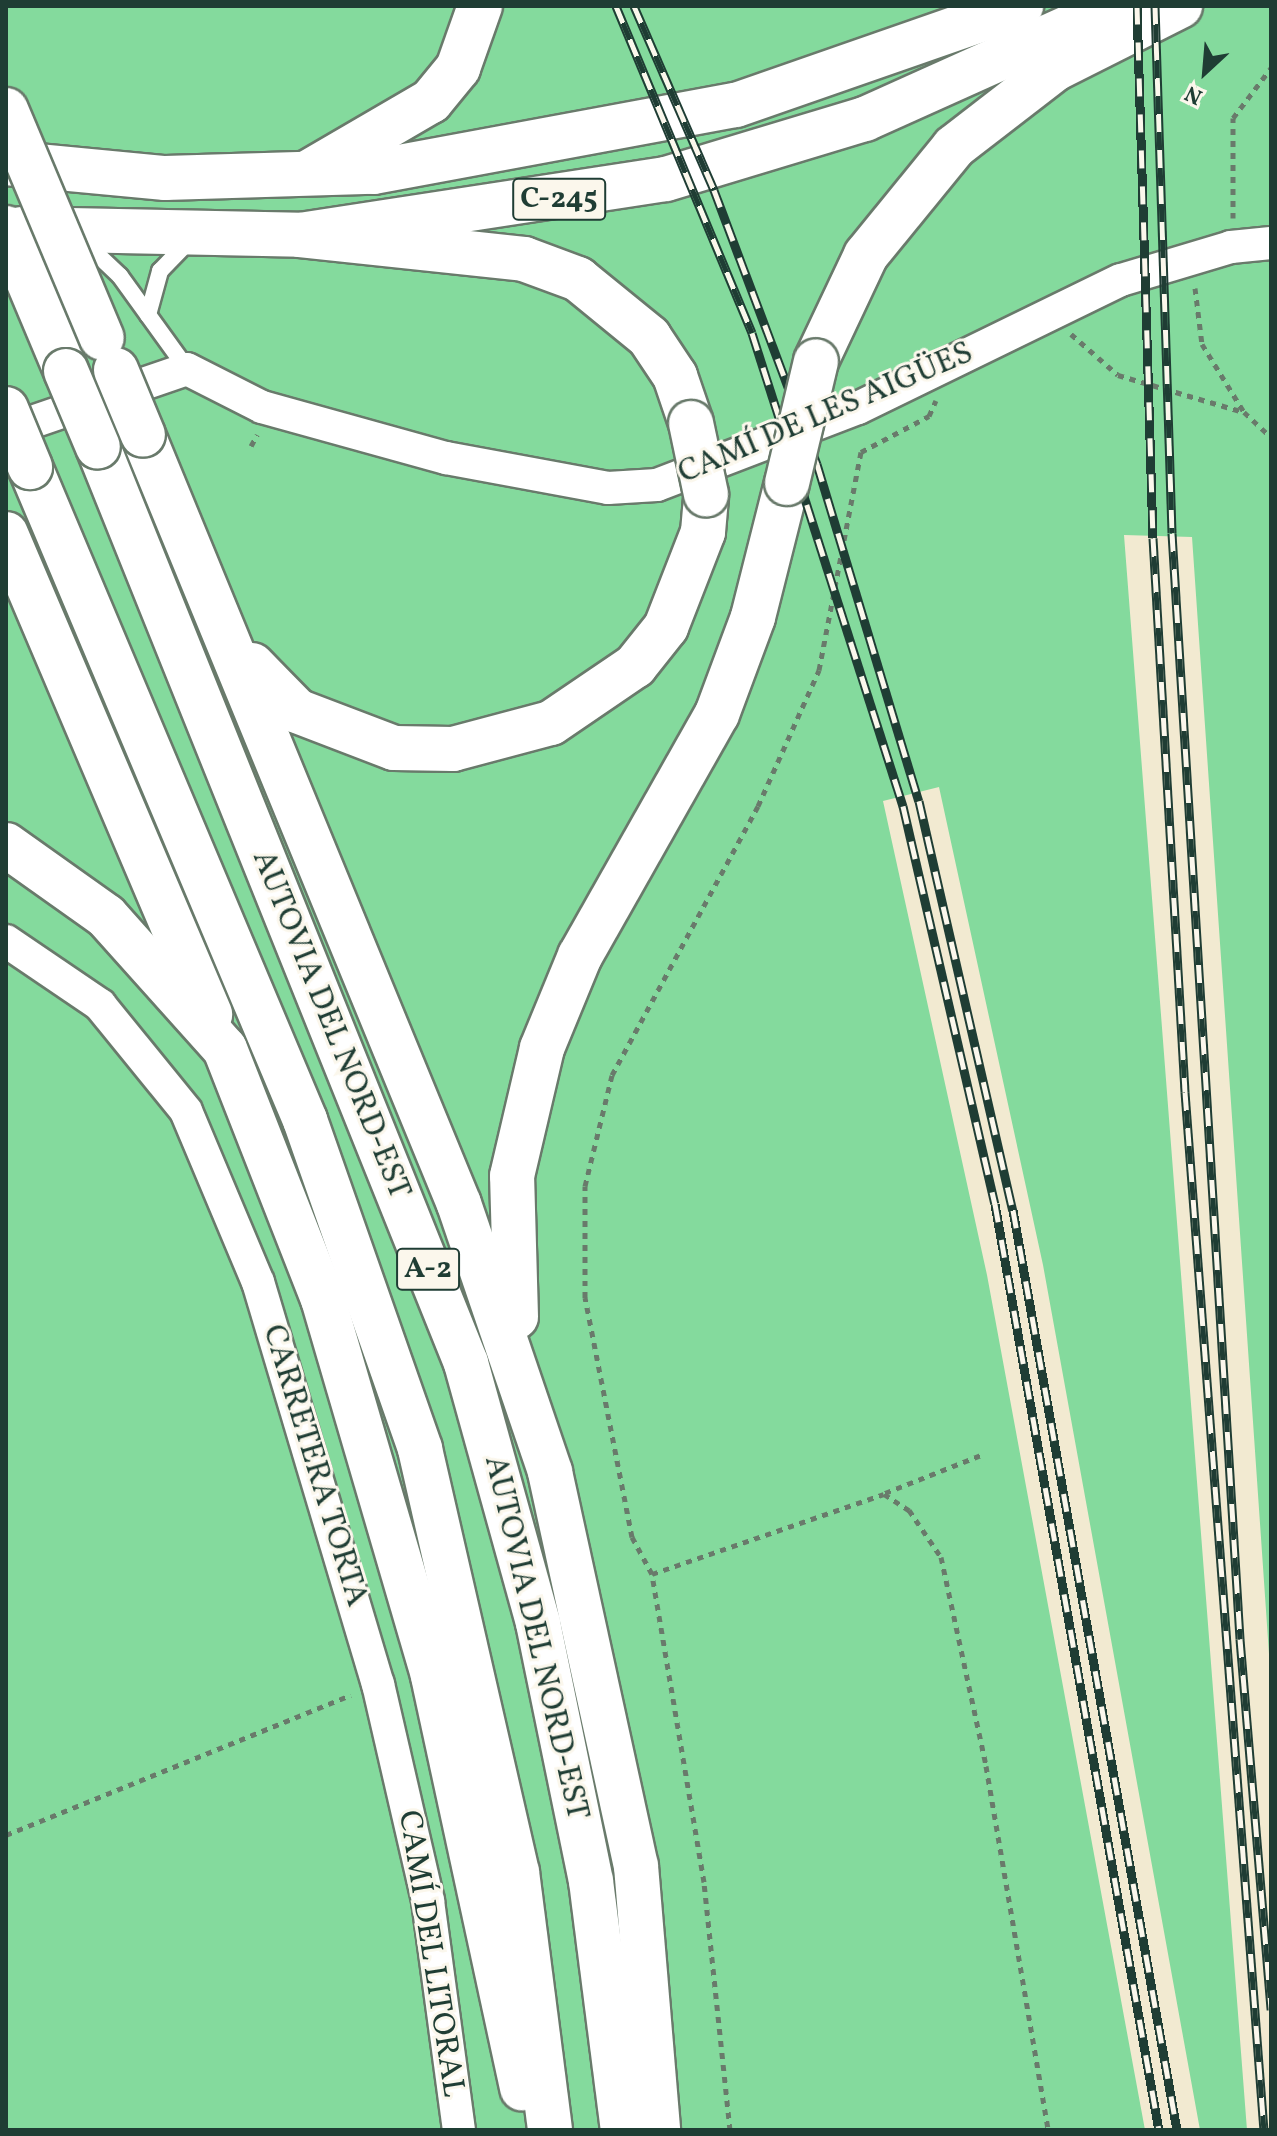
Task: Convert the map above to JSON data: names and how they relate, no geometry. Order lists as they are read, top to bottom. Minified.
{"streets":{"highway":["C-245","AUTOVIA DEL NORD-EST","A-2"],"street":["CAMÍ DE LES AIGÜES","CARRETERA TORTA","CAMÍ DEL LITORAL"]},"crossings":[["C-245","AUTOVIA DEL NORD-EST"],["CARRETERA TORTA","CAMÍ DEL LITORAL"]],"north":"bottom left"}
